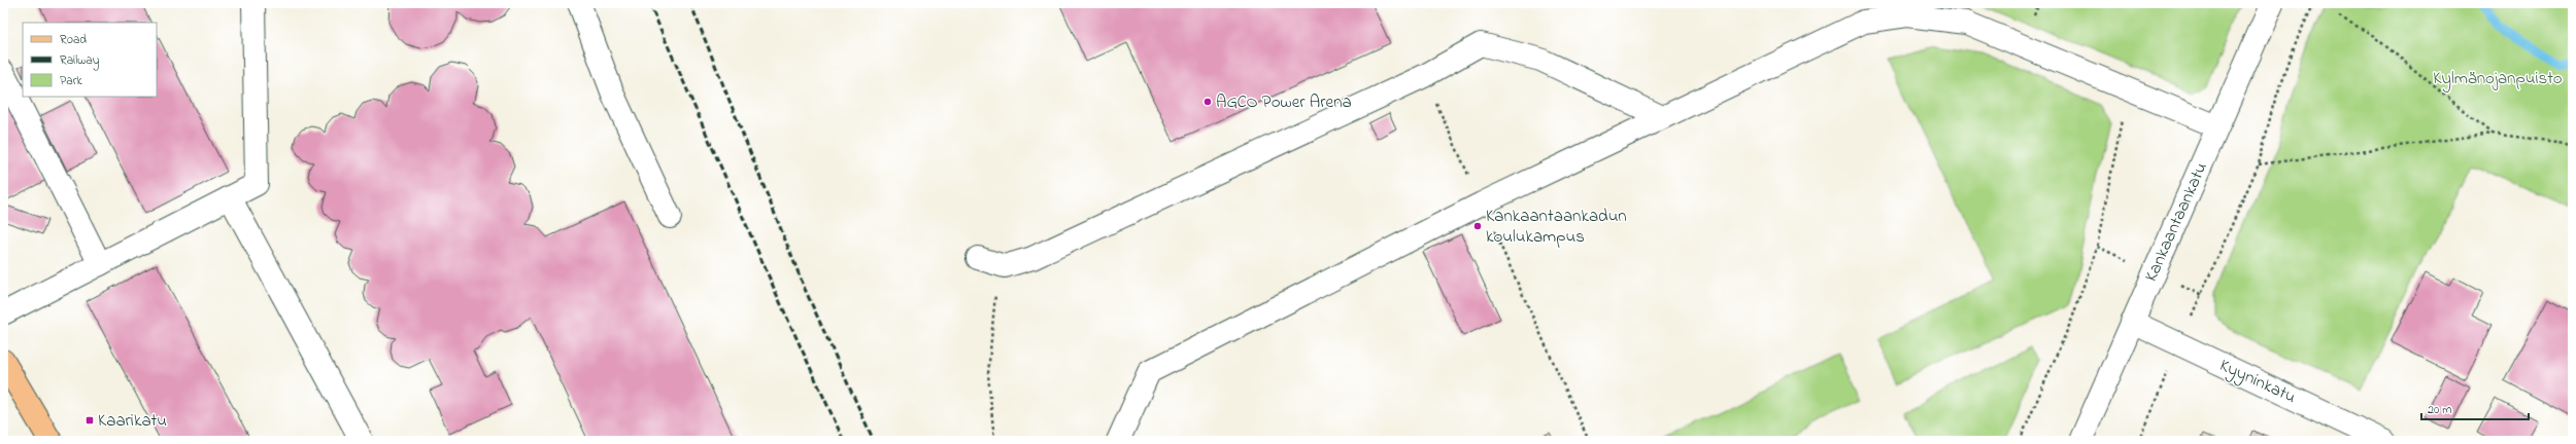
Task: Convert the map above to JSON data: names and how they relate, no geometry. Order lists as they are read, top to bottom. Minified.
{"streets":{"street":["Kankaantaankatu","Kyyninkatu"]},"crossings":[["Kankaantaankatu","Kyyninkatu"]],"parks":["Kylmänojanpuisto"],"places":{"other":["AGCO Power Arena","Kankaantaankadun koulukampus"],"transit":["Kaarikatu"]},"legend":["Road","Railway","Park"],"scale_bar":"20 m"}
